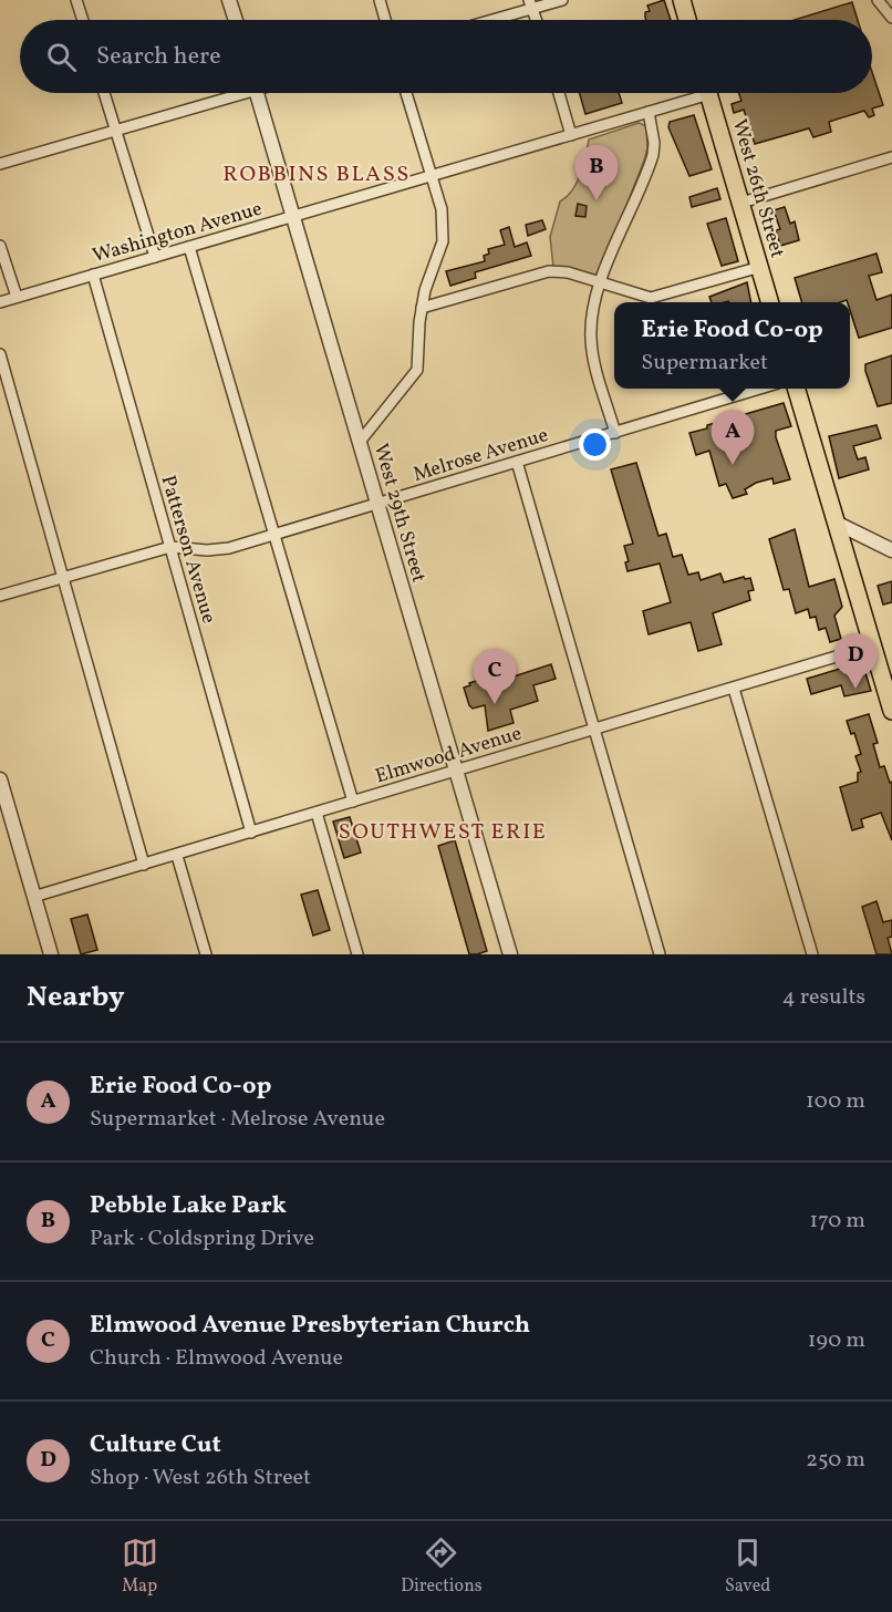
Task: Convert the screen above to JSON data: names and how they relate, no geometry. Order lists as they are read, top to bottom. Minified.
{"streets":{"main road":["West 26th Street"],"street":["Washington Avenue","Melrose Avenue","West 29th Street","Patterson Avenue","Elmwood Avenue"]},"crossings":[["Washington Avenue","West 29th Street"],["Washington Avenue","Patterson Avenue"],["Melrose Avenue","West 29th Street"],["Melrose Avenue","Patterson Avenue"],["West 29th Street","Elmwood Avenue"],["Patterson Avenue","Elmwood Avenue"]],"districts":["ROBBINS BLASS","SOUTHWEST ERIE"],"page":{"search":"Search here","pins":["B","A","D","C"],"popup":["Erie Food Co-op","Supermarket"],"heading":["Nearby","4 results"],"list":[{"mark":"A","name":"Erie Food Co-op","note":"Supermarket · Melrose Avenue","value":"100 m"},{"mark":"B","name":"Pebble Lake Park","note":"Park · Coldspring Drive","value":"170 m"},{"mark":"C","name":"Elmwood Avenue Presbyterian Church","note":"Church · Elmwood Avenue","value":"190 m"},{"mark":"D","name":"Culture Cut","note":"Shop · West 26th Street","value":"250 m"}],"nav":["Map","Directions","Saved"]}}
